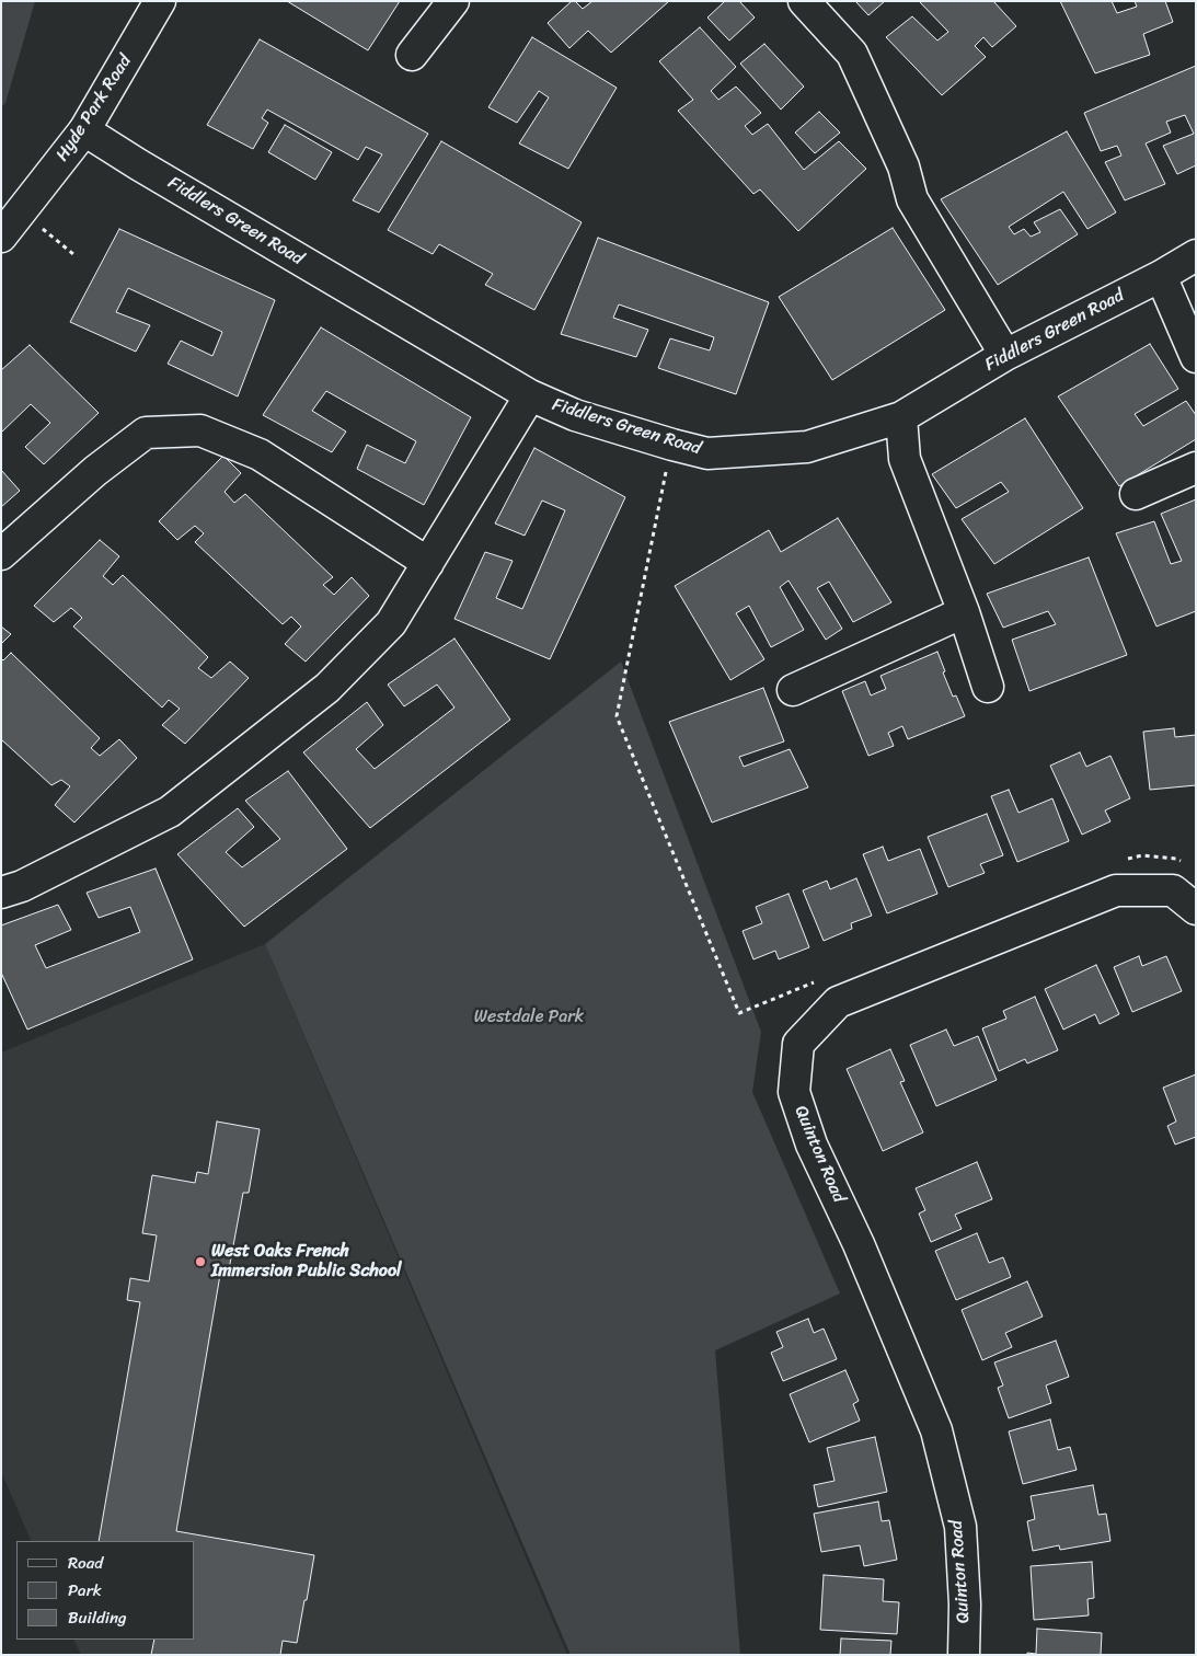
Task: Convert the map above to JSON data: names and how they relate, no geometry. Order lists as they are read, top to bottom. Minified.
{"streets":{"street":["Hyde Park Road","Fiddlers Green Road","Quinton Road"]},"crossings":[["Hyde Park Road","Fiddlers Green Road"]],"parks":["Westdale Park"],"places":["West Oaks French Immersion Public School"],"legend":["Road","Park","Building"]}
